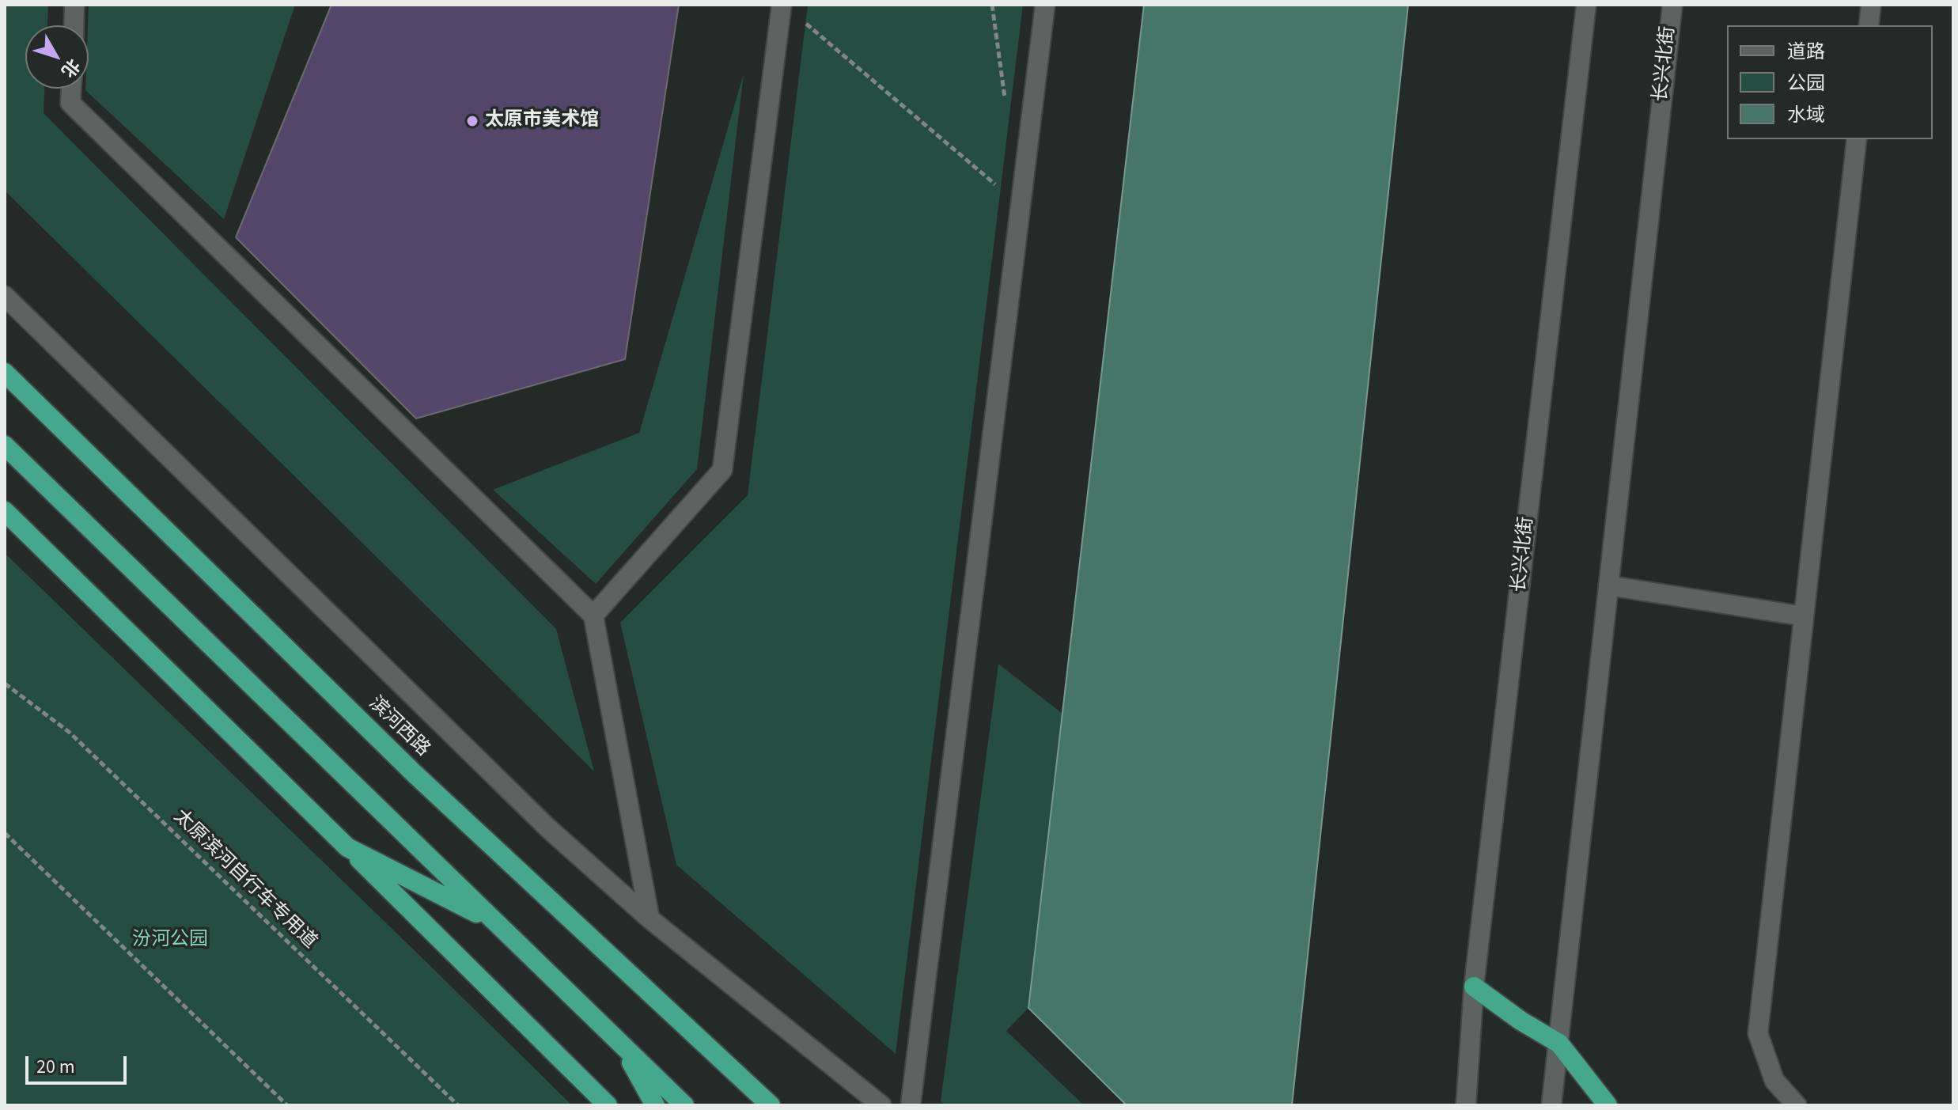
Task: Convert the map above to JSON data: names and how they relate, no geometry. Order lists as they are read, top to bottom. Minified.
{"streets":{"highway":["滨河西路"],"street":["长兴北街"],"path":["太原滨河自行车专用道"]},"parks":["汾河公园"],"places":["太原市美术馆"],"legend":["道路","公园","水域"],"scale_bar":"20 m","north":"bottom right"}
